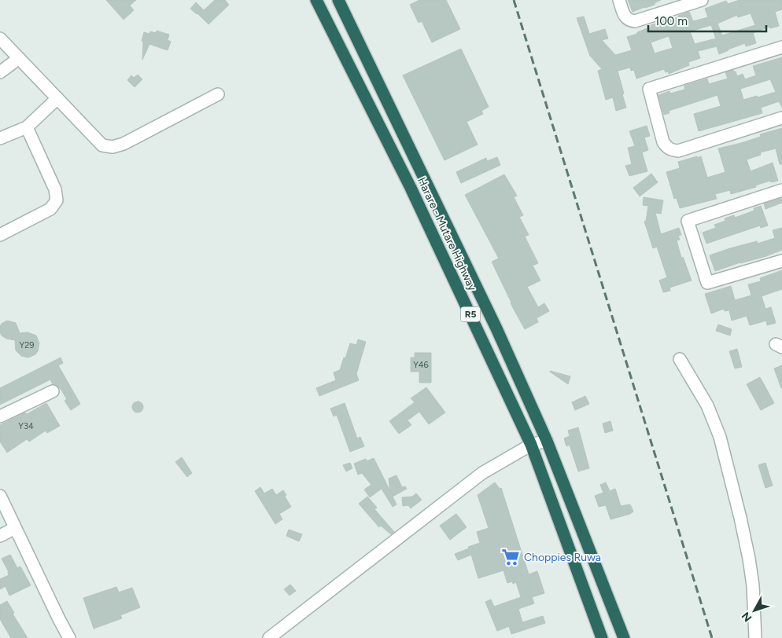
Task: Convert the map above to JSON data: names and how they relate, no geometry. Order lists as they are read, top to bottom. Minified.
{"streets":{"highway":["Harare - Mutare Highway","R5"]},"places":{"supermarket":["Choppies Ruwa"]},"house_numbers":["Y29","Y46","Y34"],"scale_bar":"100 m","north":"bottom left"}
